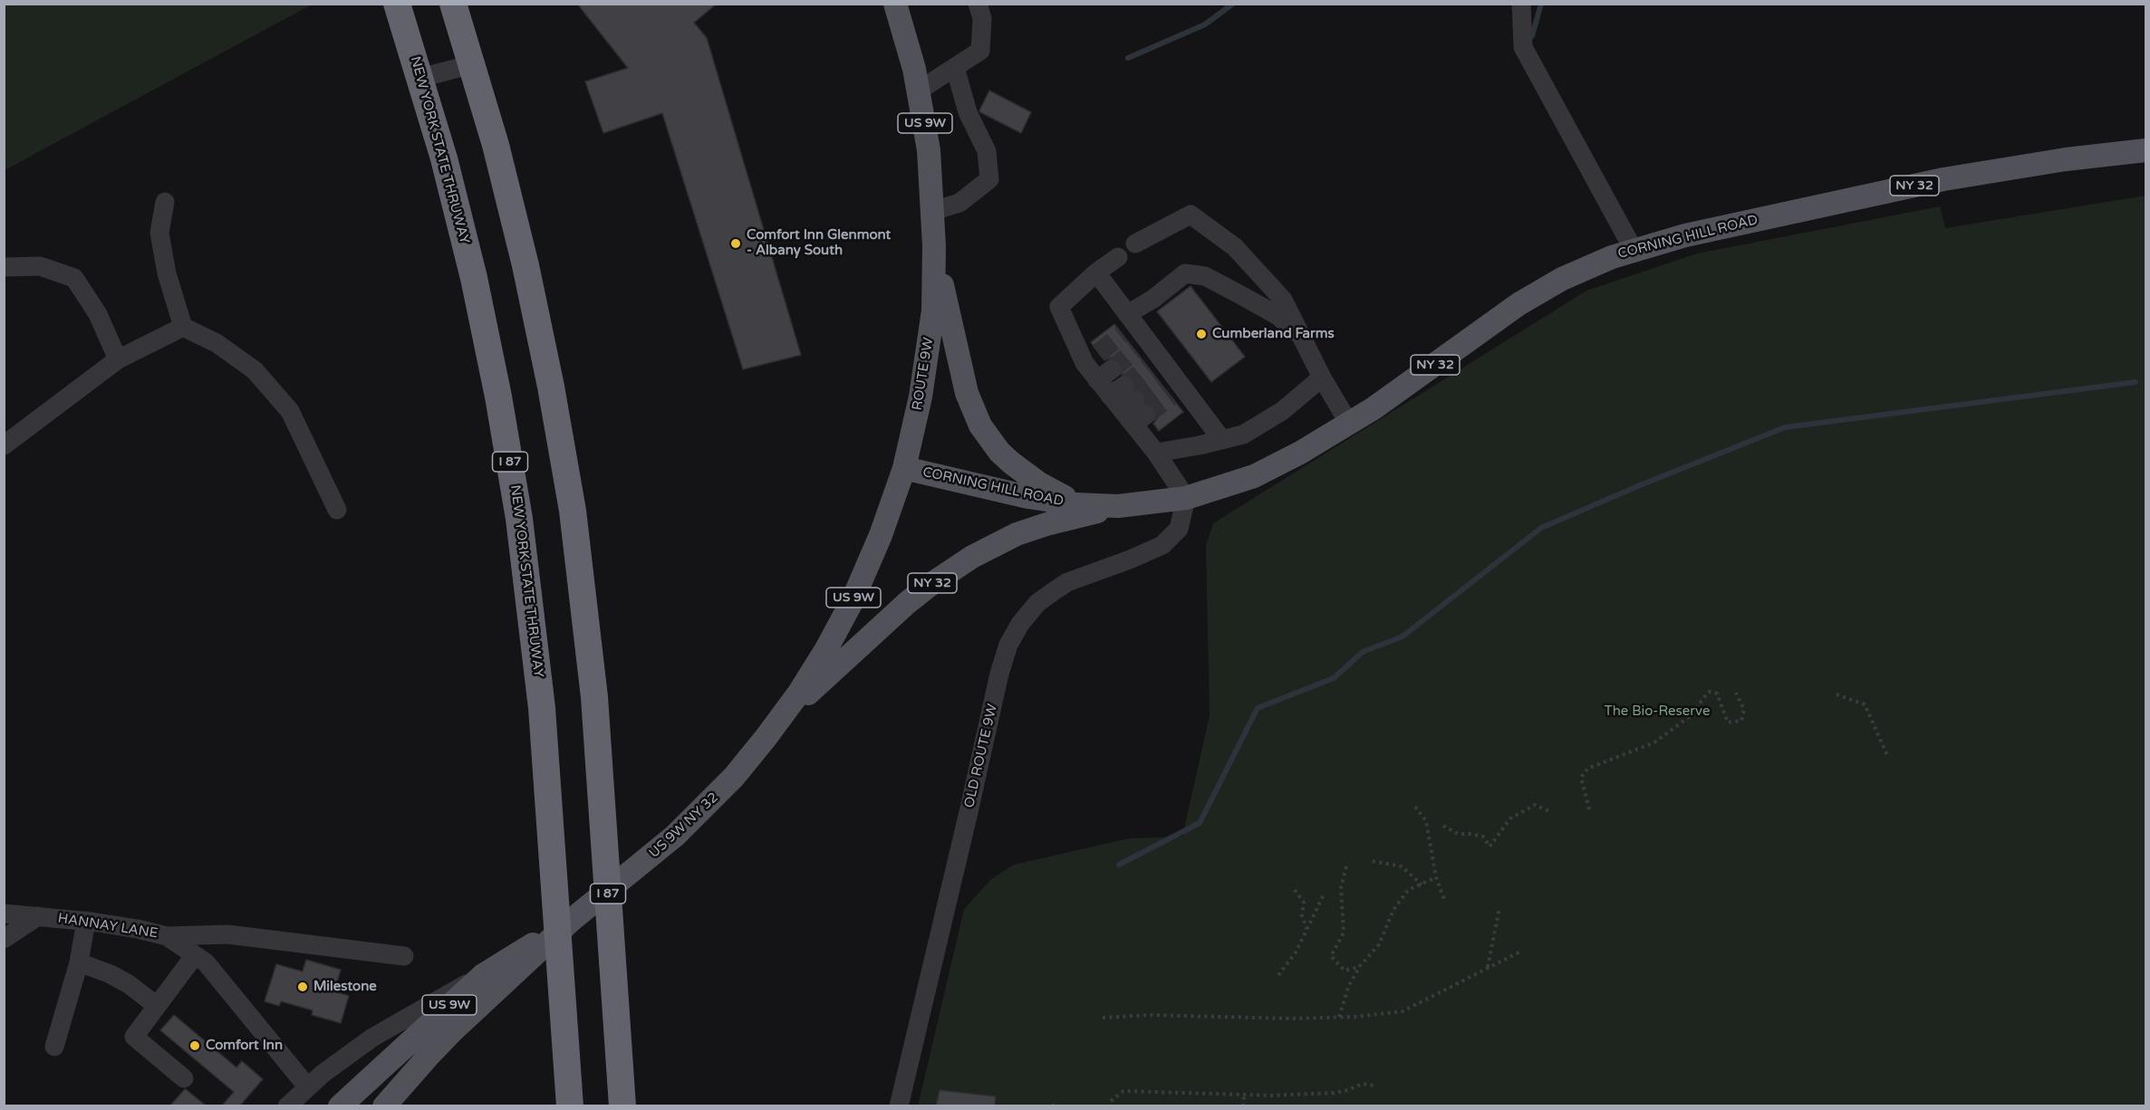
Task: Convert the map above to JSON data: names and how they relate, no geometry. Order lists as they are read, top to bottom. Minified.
{"streets":{"highway":["NEW YORK STATE THRUWAY","I 87"],"main road":["US 9W","NY 32","CORNING HILL ROAD","ROUTE 9W","US 9W NY 32"],"street":["OLD ROUTE 9W","HANNAY LANE"]},"crossings":[["US 9W","US 9W NY 32"],["NY 32","CORNING HILL ROAD"],["NY 32","ROUTE 9W"],["NY 32","US 9W NY 32"],["CORNING HILL ROAD","ROUTE 9W"],["CORNING HILL ROAD","OLD ROUTE 9W"],["ROUTE 9W","US 9W NY 32"]],"parks":["The Bio-Reserve"],"places":["Comfort Inn Glenmont - Albany South","Cumberland Farms","Milestone","Comfort Inn"]}
